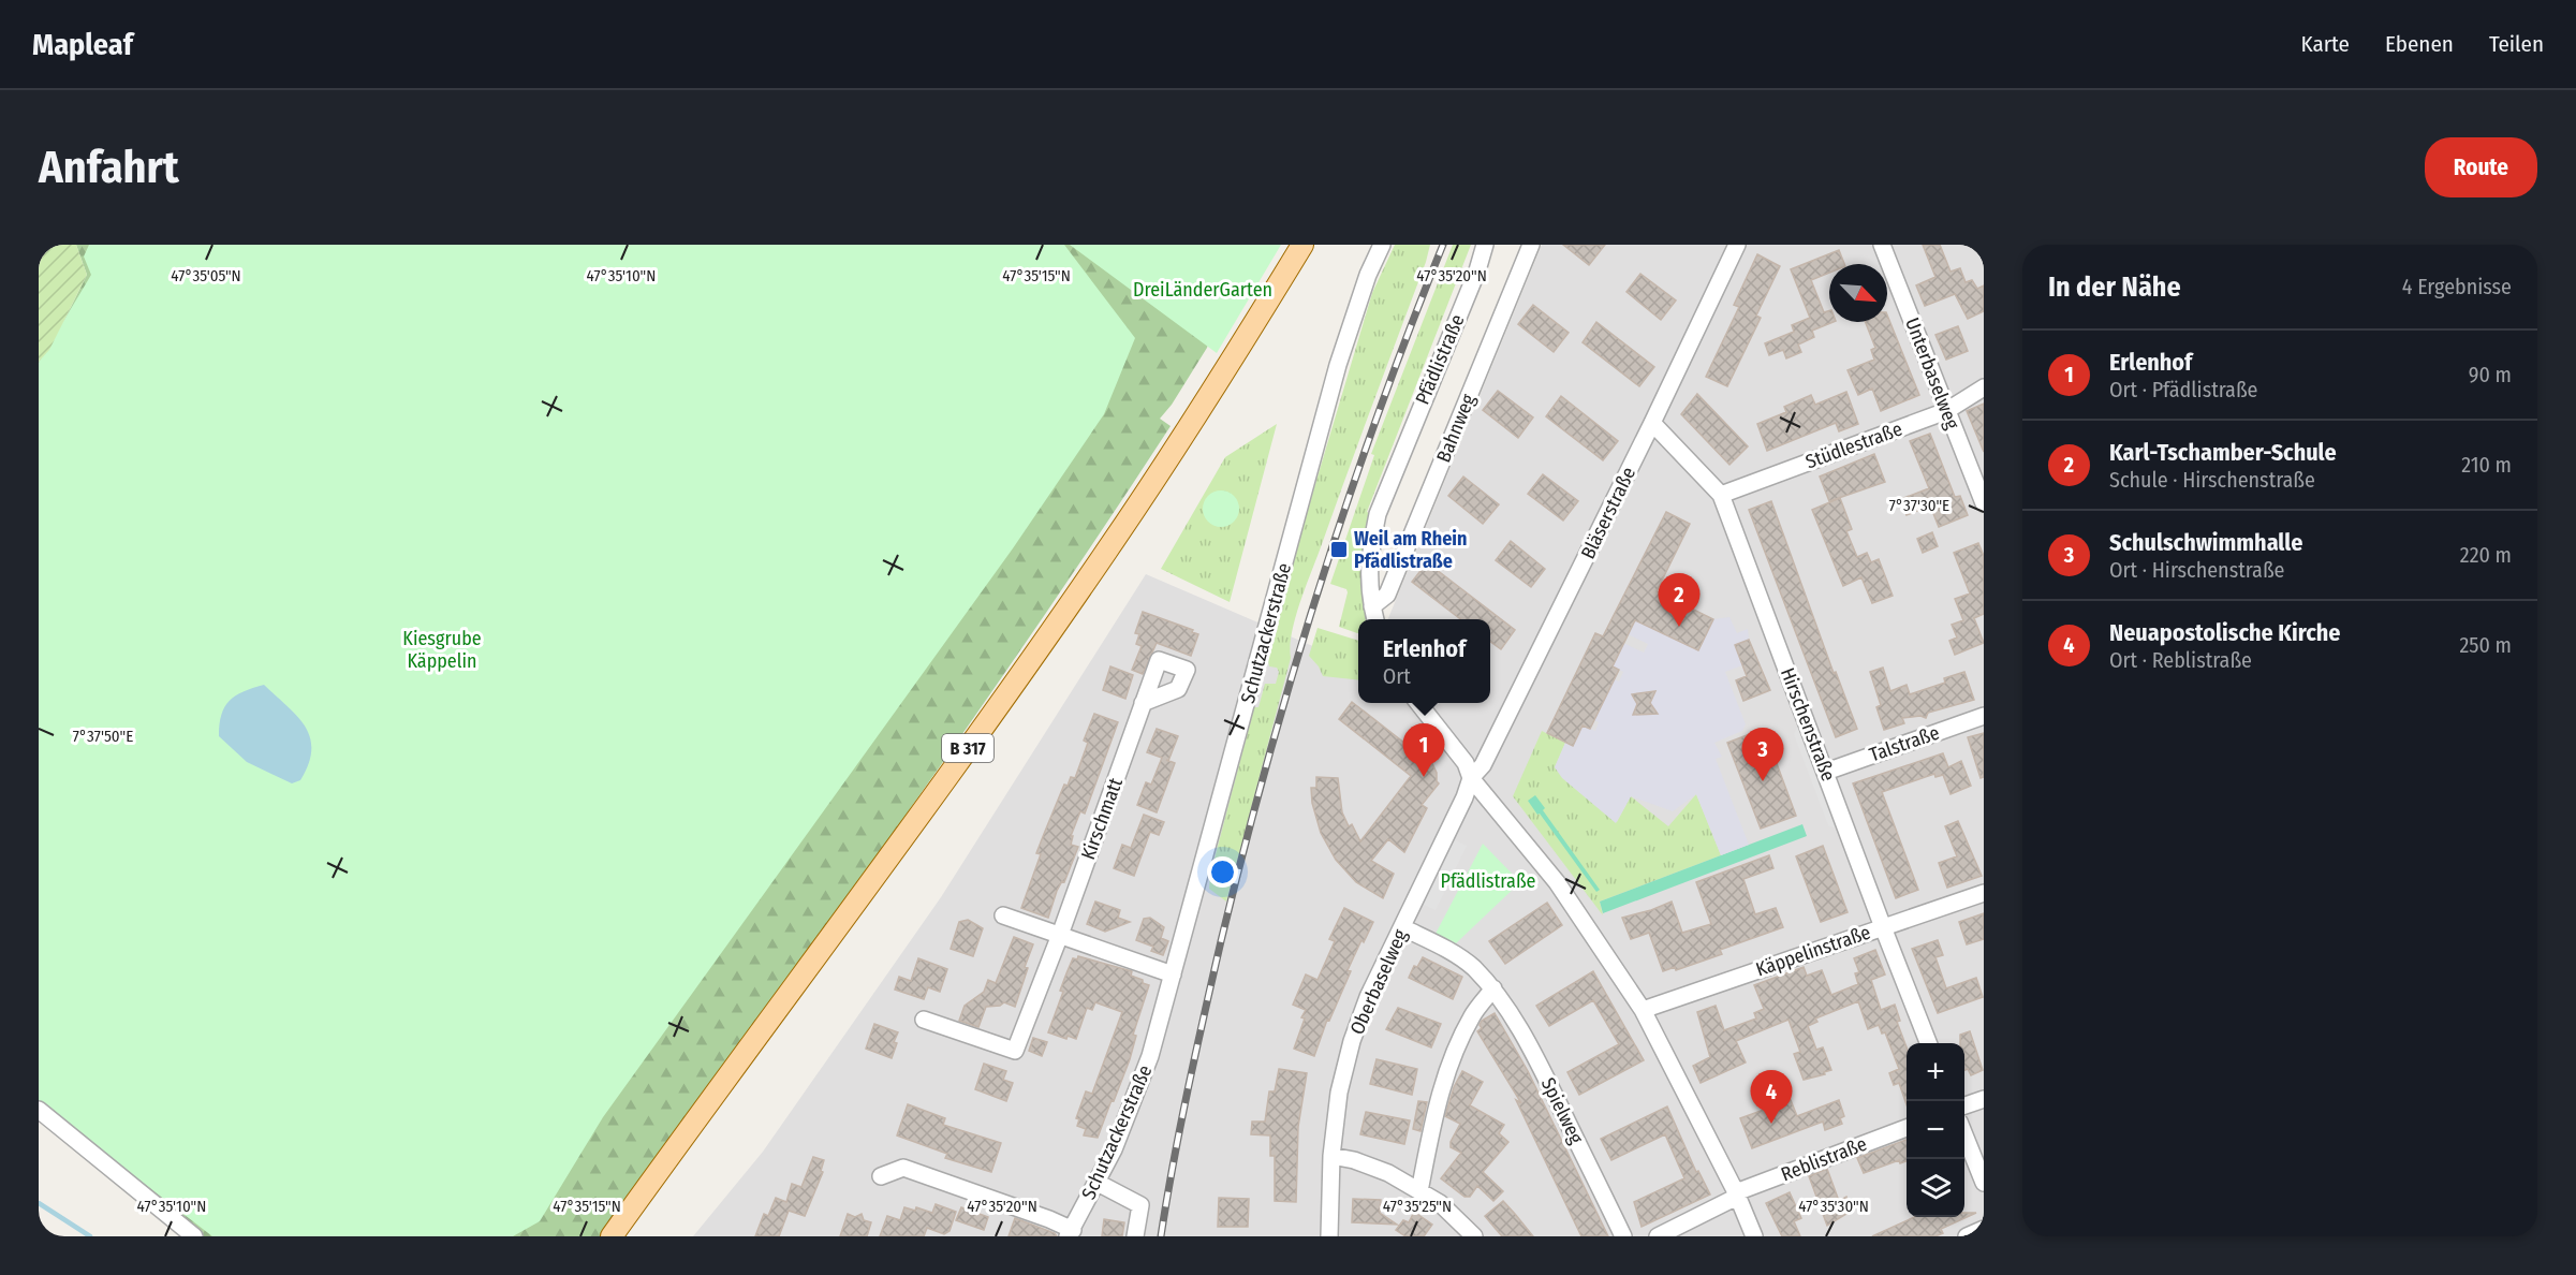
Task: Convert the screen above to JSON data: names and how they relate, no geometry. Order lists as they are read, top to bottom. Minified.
{"streets":{"main road":["B 317"],"street":["Pfädlistraße","Unterbaselweg","Bahnweg","Stüdlestraße","Bläserstraße","Schutzackerstraße","Hirschenstraße","Talstraße","Kirschmatt","Käppelinstraße","Oberbaselweg","Spielweg","Reblistraße"]},"crossings":[["Pfädlistraße","Bahnweg"],["Unterbaselweg","Stüdlestraße"],["Stüdlestraße","Hirschenstraße"],["Bläserstraße","Hirschenstraße"],["Bläserstraße","Oberbaselweg"],["Hirschenstraße","Talstraße"],["Hirschenstraße","Käppelinstraße"],["Oberbaselweg","Spielweg"]],"parks":["DreiLänderGarten","Kiesgrube Käppelin","Pfädlistraße"],"places":{"transit":["Weil am Rhein Pfädlistraße"]},"north":"bottom right","page":{"header":"Mapleaf","nav":["Karte","Ebenen","Teilen"],"buttons":"Route","title":"Anfahrt","heading":["In der Nähe","4 Ergebnisse"],"list":[{"mark":"1","name":"Erlenhof","note":"Ort · Pfädlistraße","value":"90 m"},{"mark":"2","name":"Karl-Tschamber-Schule","note":"Schule · Hirschenstraße","value":"210 m"},{"mark":"3","name":"Schulschwimmhalle","note":"Ort · Hirschenstraße","value":"220 m"},{"mark":"4","name":"Neuapostolische Kirche","note":"Ort · Reblistraße","value":"250 m"}],"pins":["2","1","3","4"],"popup":["Erlenhof","Ort"],"map_buttons":["+","−"]},"coordinates":["47°35'10\"N","47°35'15\"N","47°35'20\"N","47°35'05\"N","7°37'30\"E","7°37'50\"E","47°35'25\"N","47°35'30\"N"]}
